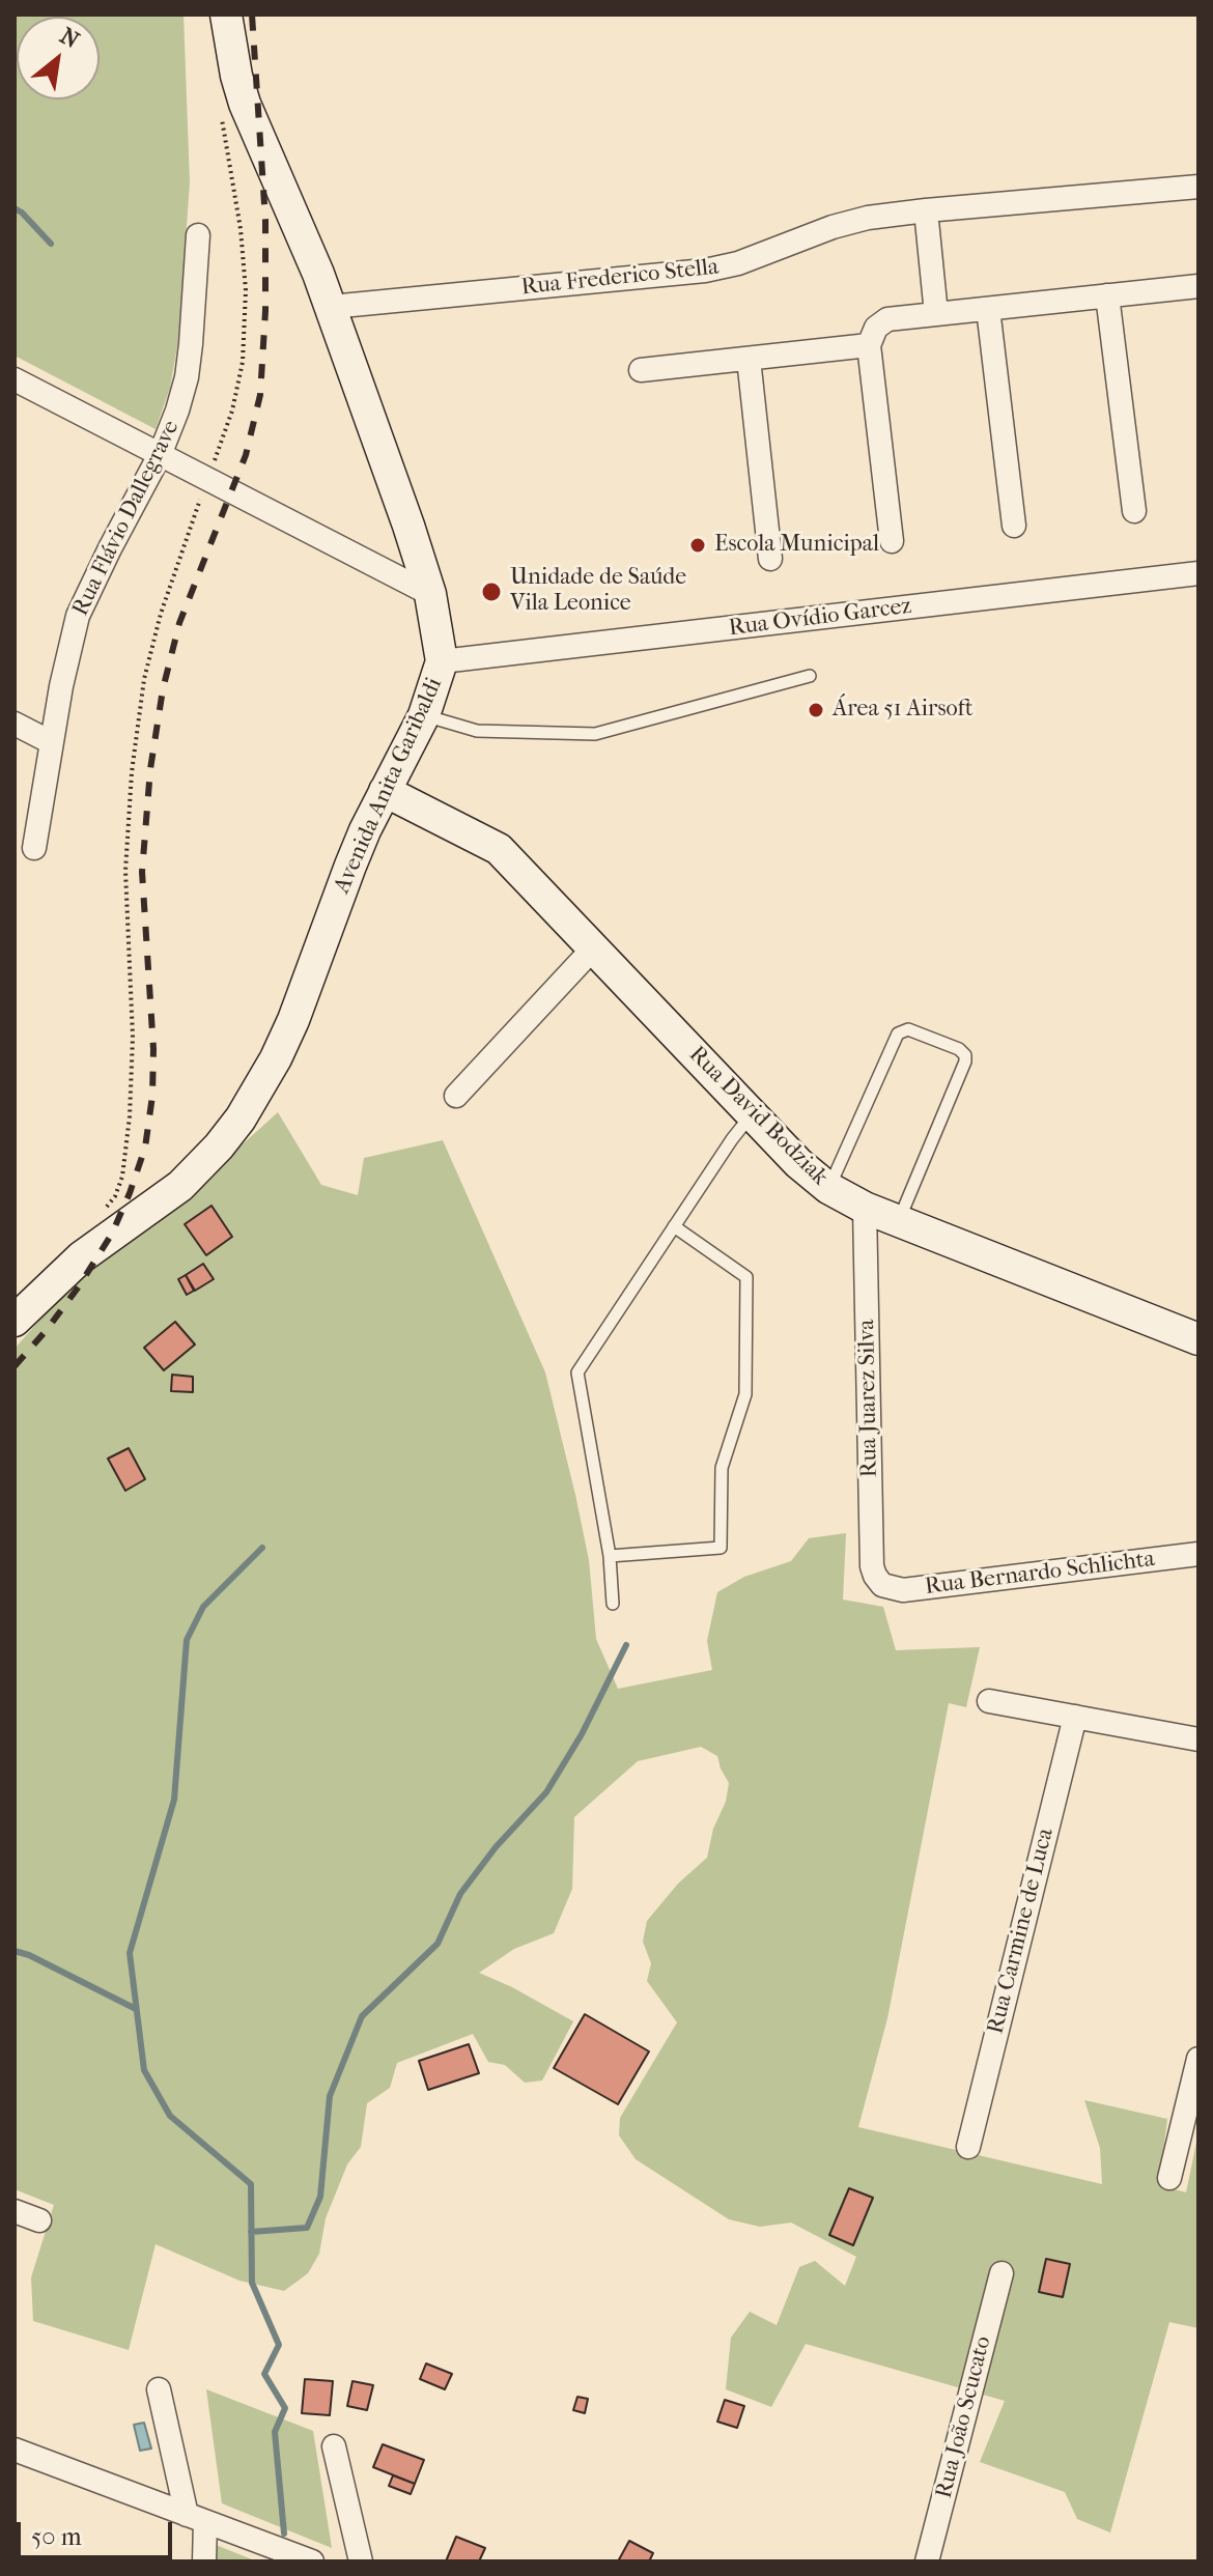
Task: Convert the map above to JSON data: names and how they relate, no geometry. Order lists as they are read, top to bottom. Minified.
{"streets":{"main road":["Avenida Anita Garibaldi","Rua David Bodziak"],"street":["Rua Frederico Stella","Rua Flávio Dallegrave","Rua Ovídio Garcez","Rua Juarez Silva","Rua Bernardo Schlichta","Rua Carmine de Luca","Rua João Scucato"]},"crossings":[["Rua Frederico Stella","Avenida Anita Garibaldi"],["Rua Ovídio Garcez","Avenida Anita Garibaldi"],["Avenida Anita Garibaldi","Rua David Bodziak"],["Rua David Bodziak","Rua Juarez Silva"],["Rua Juarez Silva","Rua Bernardo Schlichta"]],"places":["Escola Municipal","Unidade de Saúde Vila Leonice","Área 51 Airsoft"],"scale_bar":"50 m","north":"top right"}
